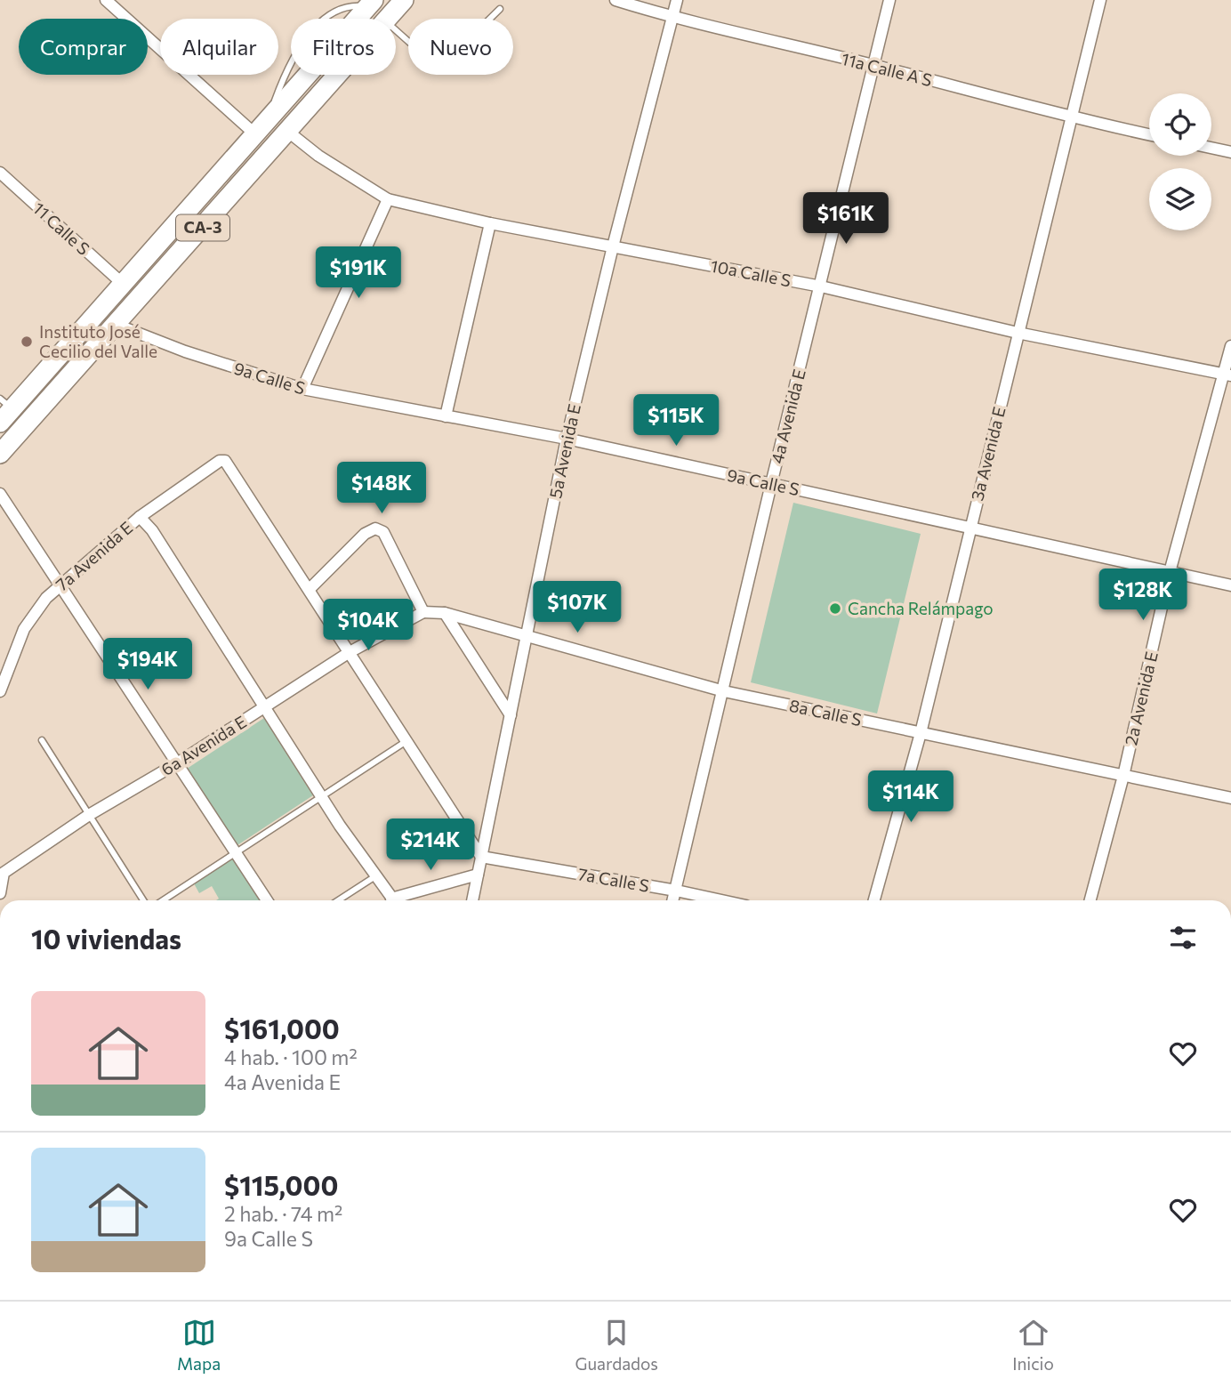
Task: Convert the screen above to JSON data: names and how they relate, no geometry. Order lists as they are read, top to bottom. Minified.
{"streets":{"highway":["CA-3"],"street":["11a Calle A S","11 Calle S","10a Calle S","9a Calle S","4a Avenida E","5a Avenida E","3a Avenida E","7a Avenida E","2a Avenida E","8a Calle S","6a Avenida E","7a Calle S"]},"crossings":[["11a Calle A S","4a Avenida E"],["11a Calle A S","5a Avenida E"],["11a Calle A S","3a Avenida E"],["CA-3","11 Calle S"],["CA-3","10a Calle S"],["CA-3","9a Calle S"],["10a Calle S","4a Avenida E"],["10a Calle S","5a Avenida E"],["10a Calle S","3a Avenida E"],["10a Calle S","2a Avenida E"],["9a Calle S","4a Avenida E"],["9a Calle S","5a Avenida E"],["9a Calle S","3a Avenida E"],["9a Calle S","2a Avenida E"],["4a Avenida E","8a Calle S"],["4a Avenida E","7a Calle S"],["5a Avenida E","8a Calle S"],["5a Avenida E","7a Calle S"],["3a Avenida E","8a Calle S"],["2a Avenida E","8a Calle S"],["8a Calle S","6a Avenida E"]],"places":["Instituto José Cecilio del Valle","Cancha Relámpago"],"page":{"chip":["Comprar","Alquilar","Filtros","Nuevo"],"price":["$161K","$191K","$115K","$148K","$128K","$107K","$104K","$194K","$114K","$214K"],"heading":"10 viviendas","list":[{"name":"$161,000","note":"4 hab. · 100 m² · 4a Avenida E"},{"name":"$115,000","note":"2 hab. · 74 m² · 9a Calle S"}],"tabs":["Mapa","Guardados","Inicio"]}}
